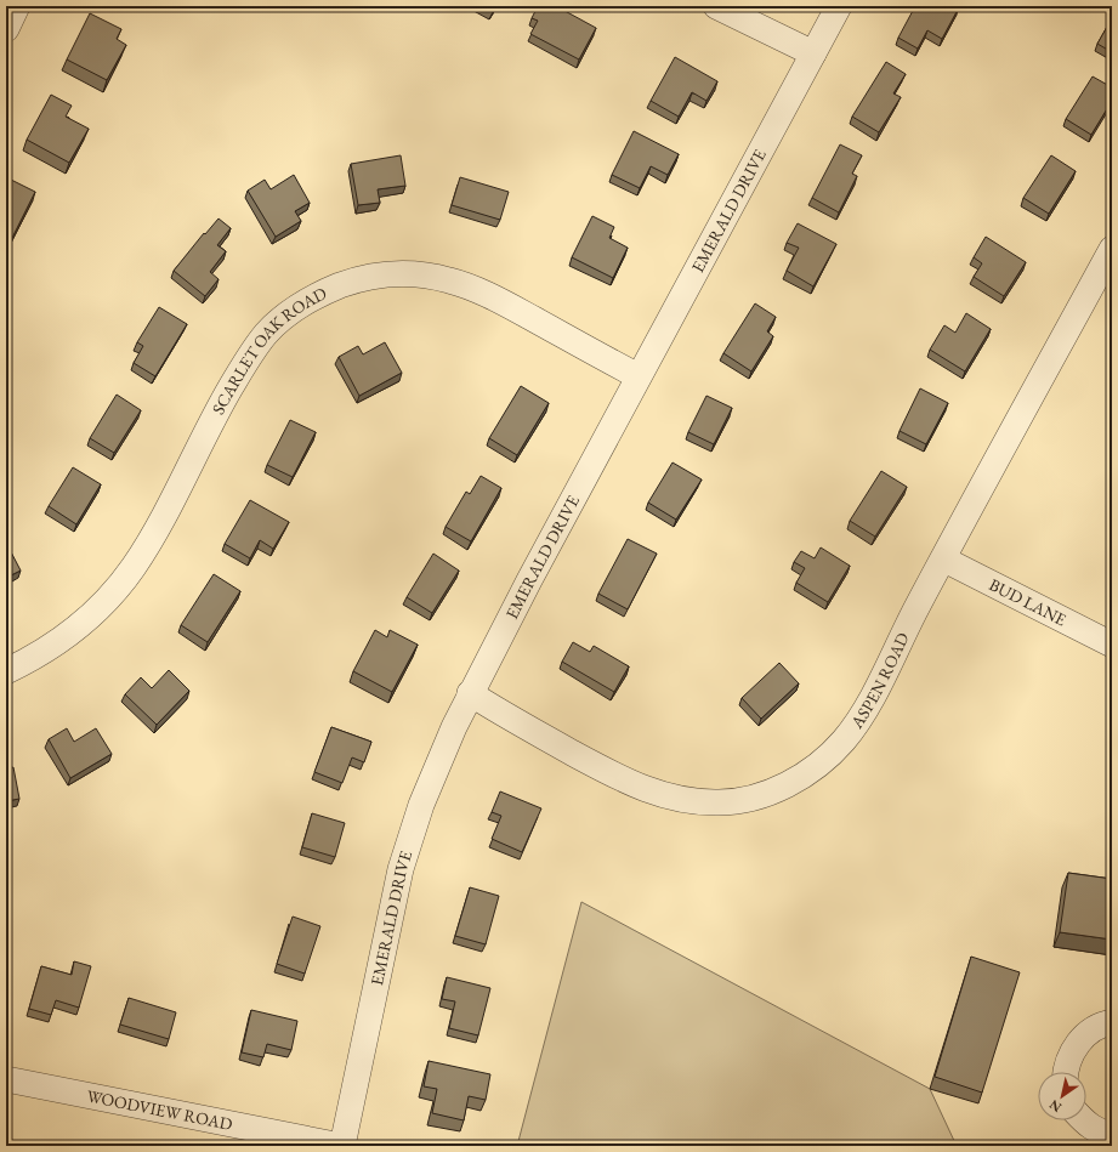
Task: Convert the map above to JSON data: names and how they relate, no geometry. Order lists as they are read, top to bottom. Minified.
{"streets":{"street":["EMERALD DRIVE","SCARLET OAK ROAD","BUD LANE","ASPEN ROAD","WOODVIEW ROAD"]},"crossings":[["EMERALD DRIVE","SCARLET OAK ROAD"],["EMERALD DRIVE","ASPEN ROAD"],["EMERALD DRIVE","WOODVIEW ROAD"],["BUD LANE","ASPEN ROAD"]],"north":"bottom left"}
